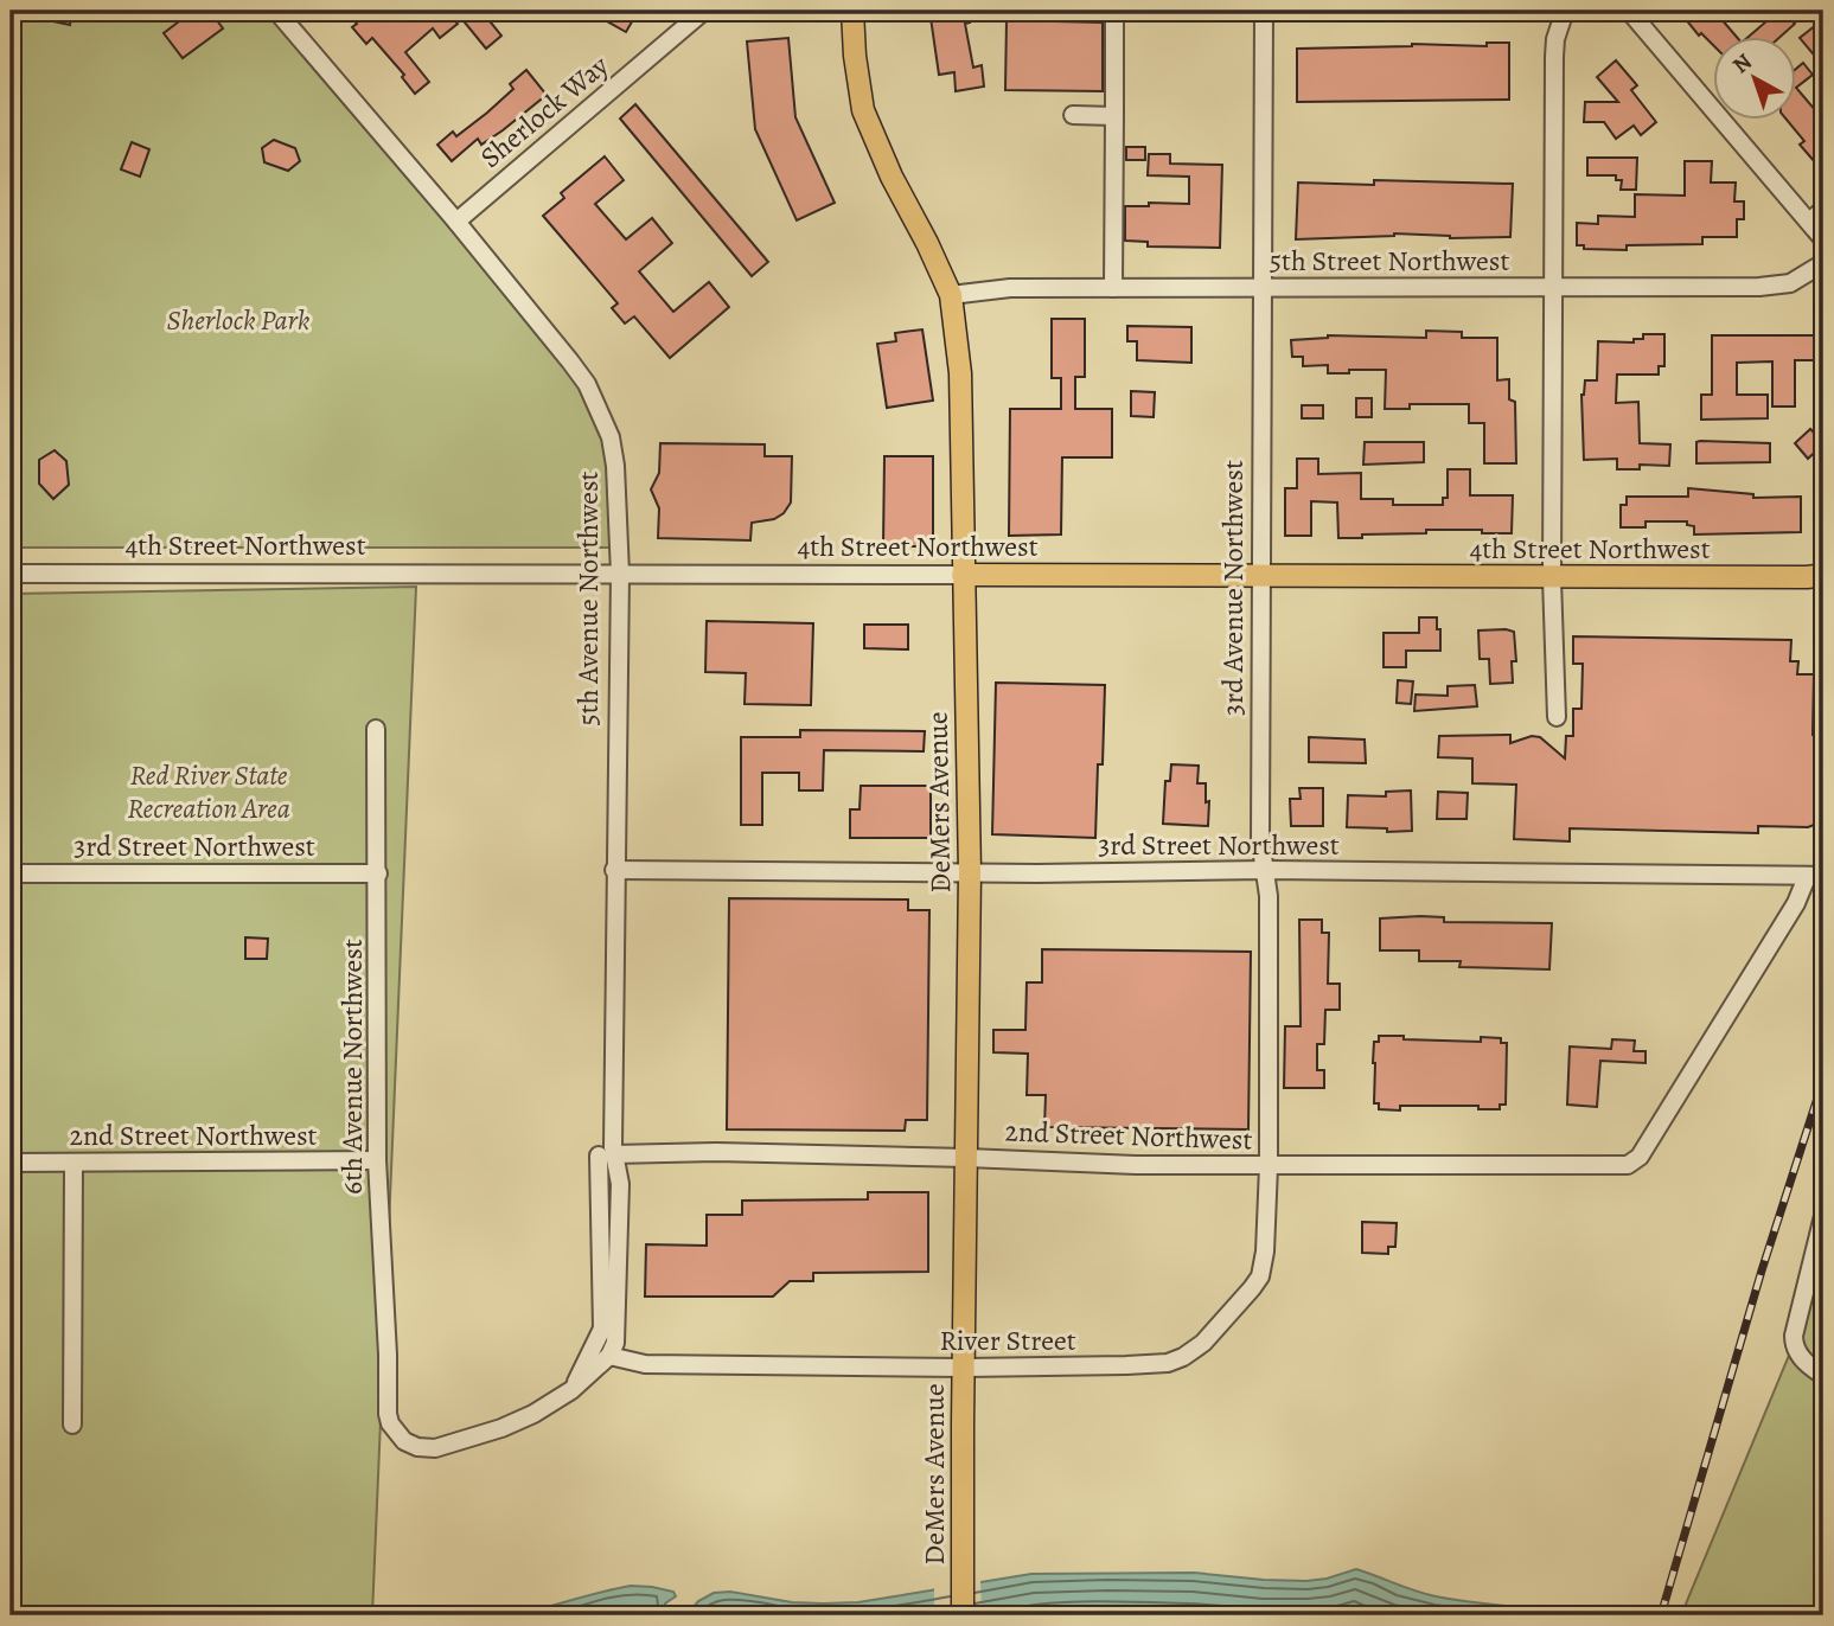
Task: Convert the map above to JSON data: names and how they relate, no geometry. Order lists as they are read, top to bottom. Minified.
{"streets":{"main road":["4th Street Northwest","DeMers Avenue"],"street":["Sherlock Way","5th Street Northwest","3rd Avenue Northwest","5th Avenue Northwest","3rd Street Northwest","6th Avenue Northwest","2nd Street Northwest","River Street"]},"crossings":[["Sherlock Way","5th Avenue Northwest"],["5th Street Northwest","3rd Avenue Northwest"],["5th Street Northwest","DeMers Avenue"],["4th Street Northwest","3rd Avenue Northwest"],["4th Street Northwest","5th Avenue Northwest"],["4th Street Northwest","DeMers Avenue"],["3rd Avenue Northwest","3rd Street Northwest"],["3rd Avenue Northwest","2nd Street Northwest"],["3rd Avenue Northwest","River Street"],["5th Avenue Northwest","3rd Street Northwest"],["5th Avenue Northwest","2nd Street Northwest"],["DeMers Avenue","3rd Street Northwest"],["DeMers Avenue","2nd Street Northwest"],["DeMers Avenue","River Street"],["3rd Street Northwest","6th Avenue Northwest"],["3rd Street Northwest","2nd Street Northwest"],["6th Avenue Northwest","2nd Street Northwest"],["2nd Street Northwest","River Street"]],"parks":["Sherlock Park","Red River State Recreation Area"],"north":"top left"}
